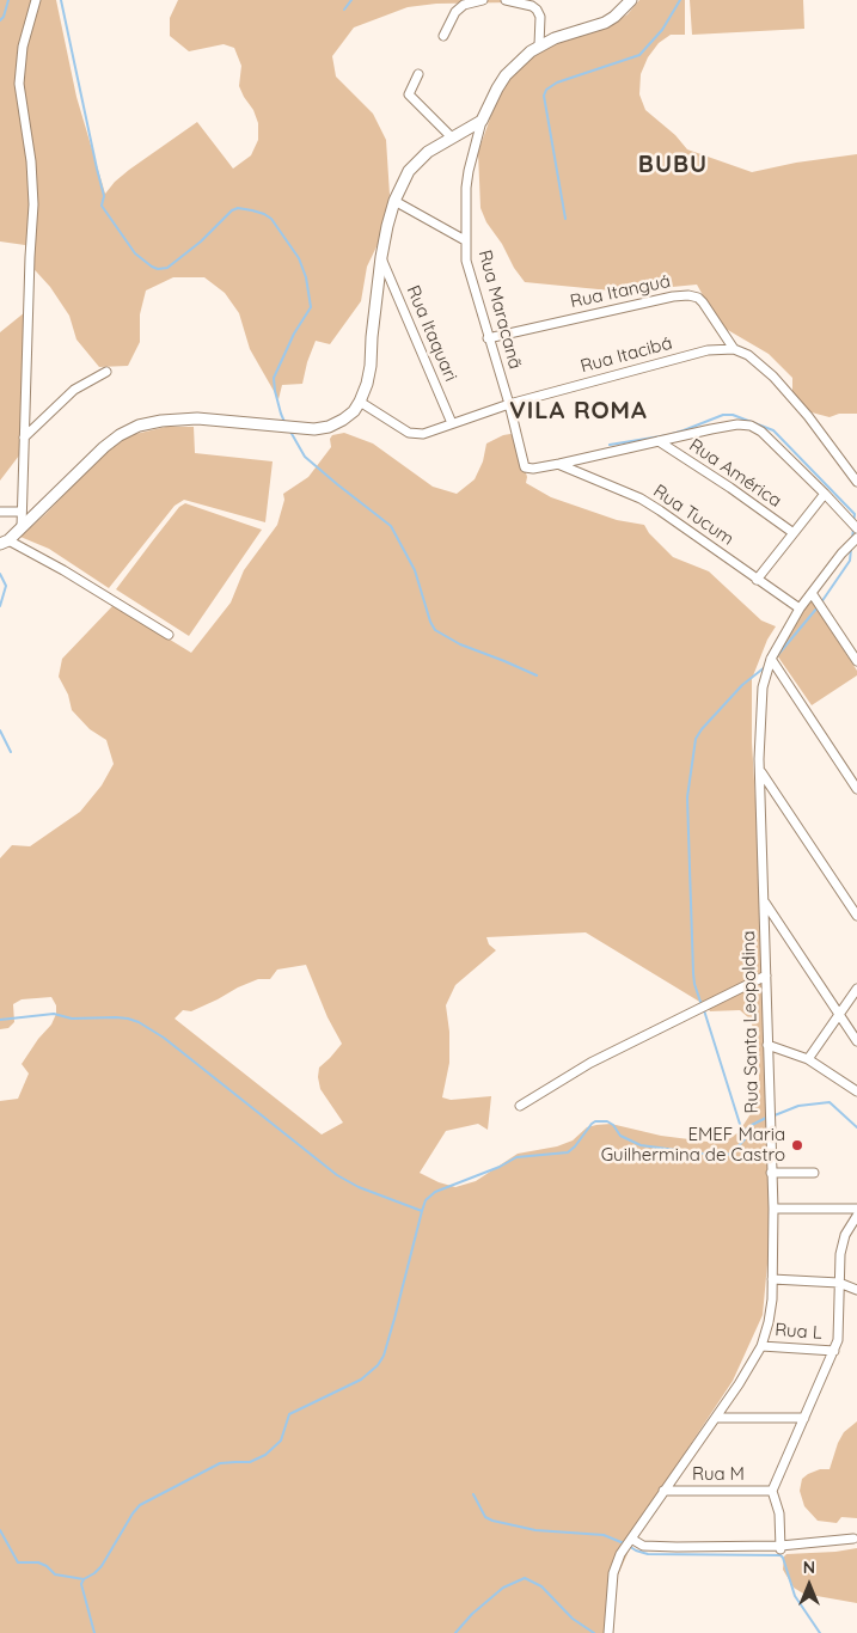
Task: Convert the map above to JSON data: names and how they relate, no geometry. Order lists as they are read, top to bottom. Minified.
{"streets":{"street":["Rua Itanguá","Rua Maracanã","Rua Itaquari","Rua Itacibá","Rua América","Rua Tucum","Rua Santa Leopoldina","Rua L","Rua M"]},"crossings":[["Rua Itanguá","Rua Maracanã"],["Rua Itanguá","Rua Itacibá"],["Rua Maracanã","Rua Itacibá"],["Rua Maracanã","Rua Tucum"],["Rua Itaquari","Rua Itacibá"],["Rua Tucum","Rua Santa Leopoldina"],["Rua Santa Leopoldina","Rua L"],["Rua Santa Leopoldina","Rua M"]],"districts":["BUBU","VILA ROMA"],"places":["EMEF Maria Guilhermina de Castro"],"north":"top"}
